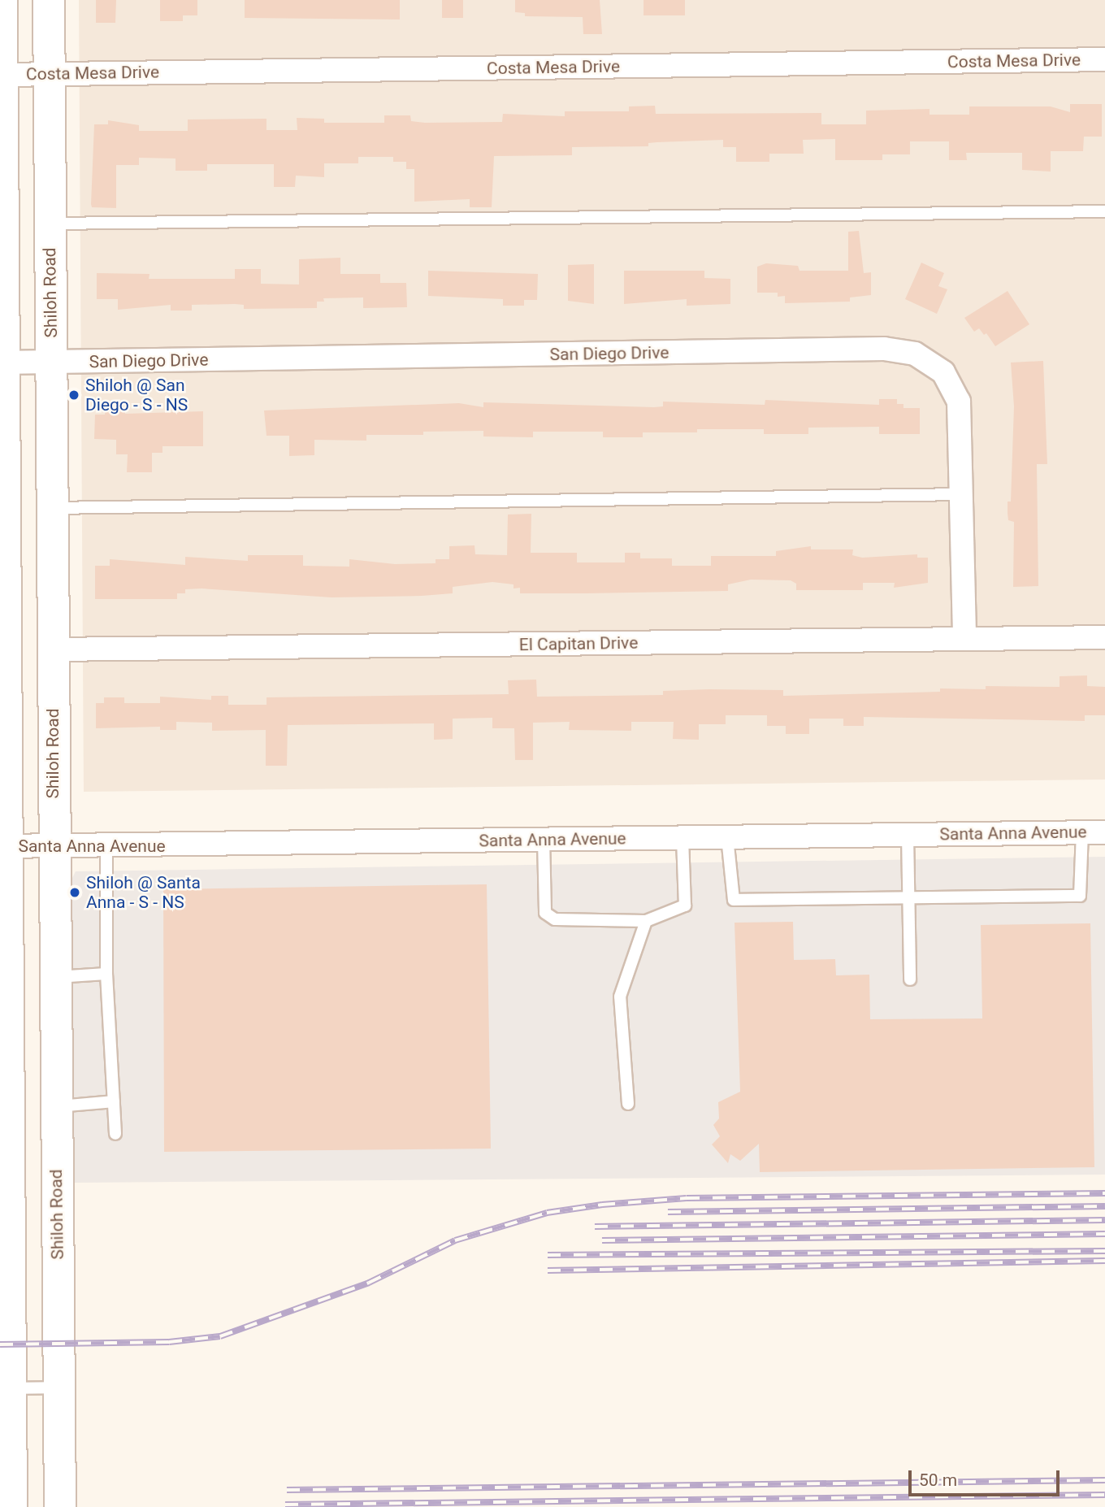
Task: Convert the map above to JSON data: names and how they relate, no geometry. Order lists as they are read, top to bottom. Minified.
{"streets":{"main road":["Shiloh Road"],"street":["Costa Mesa Drive","San Diego Drive","El Capitan Drive","Santa Anna Avenue"]},"crossings":[["Costa Mesa Drive","Shiloh Road"],["Shiloh Road","San Diego Drive"],["Shiloh Road","El Capitan Drive"],["Shiloh Road","Santa Anna Avenue"],["San Diego Drive","El Capitan Drive"]],"places":["Shiloh @ San Diego - S - NS","Shiloh @ Santa Anna - S - NS"],"scale_bar":"50 m"}
